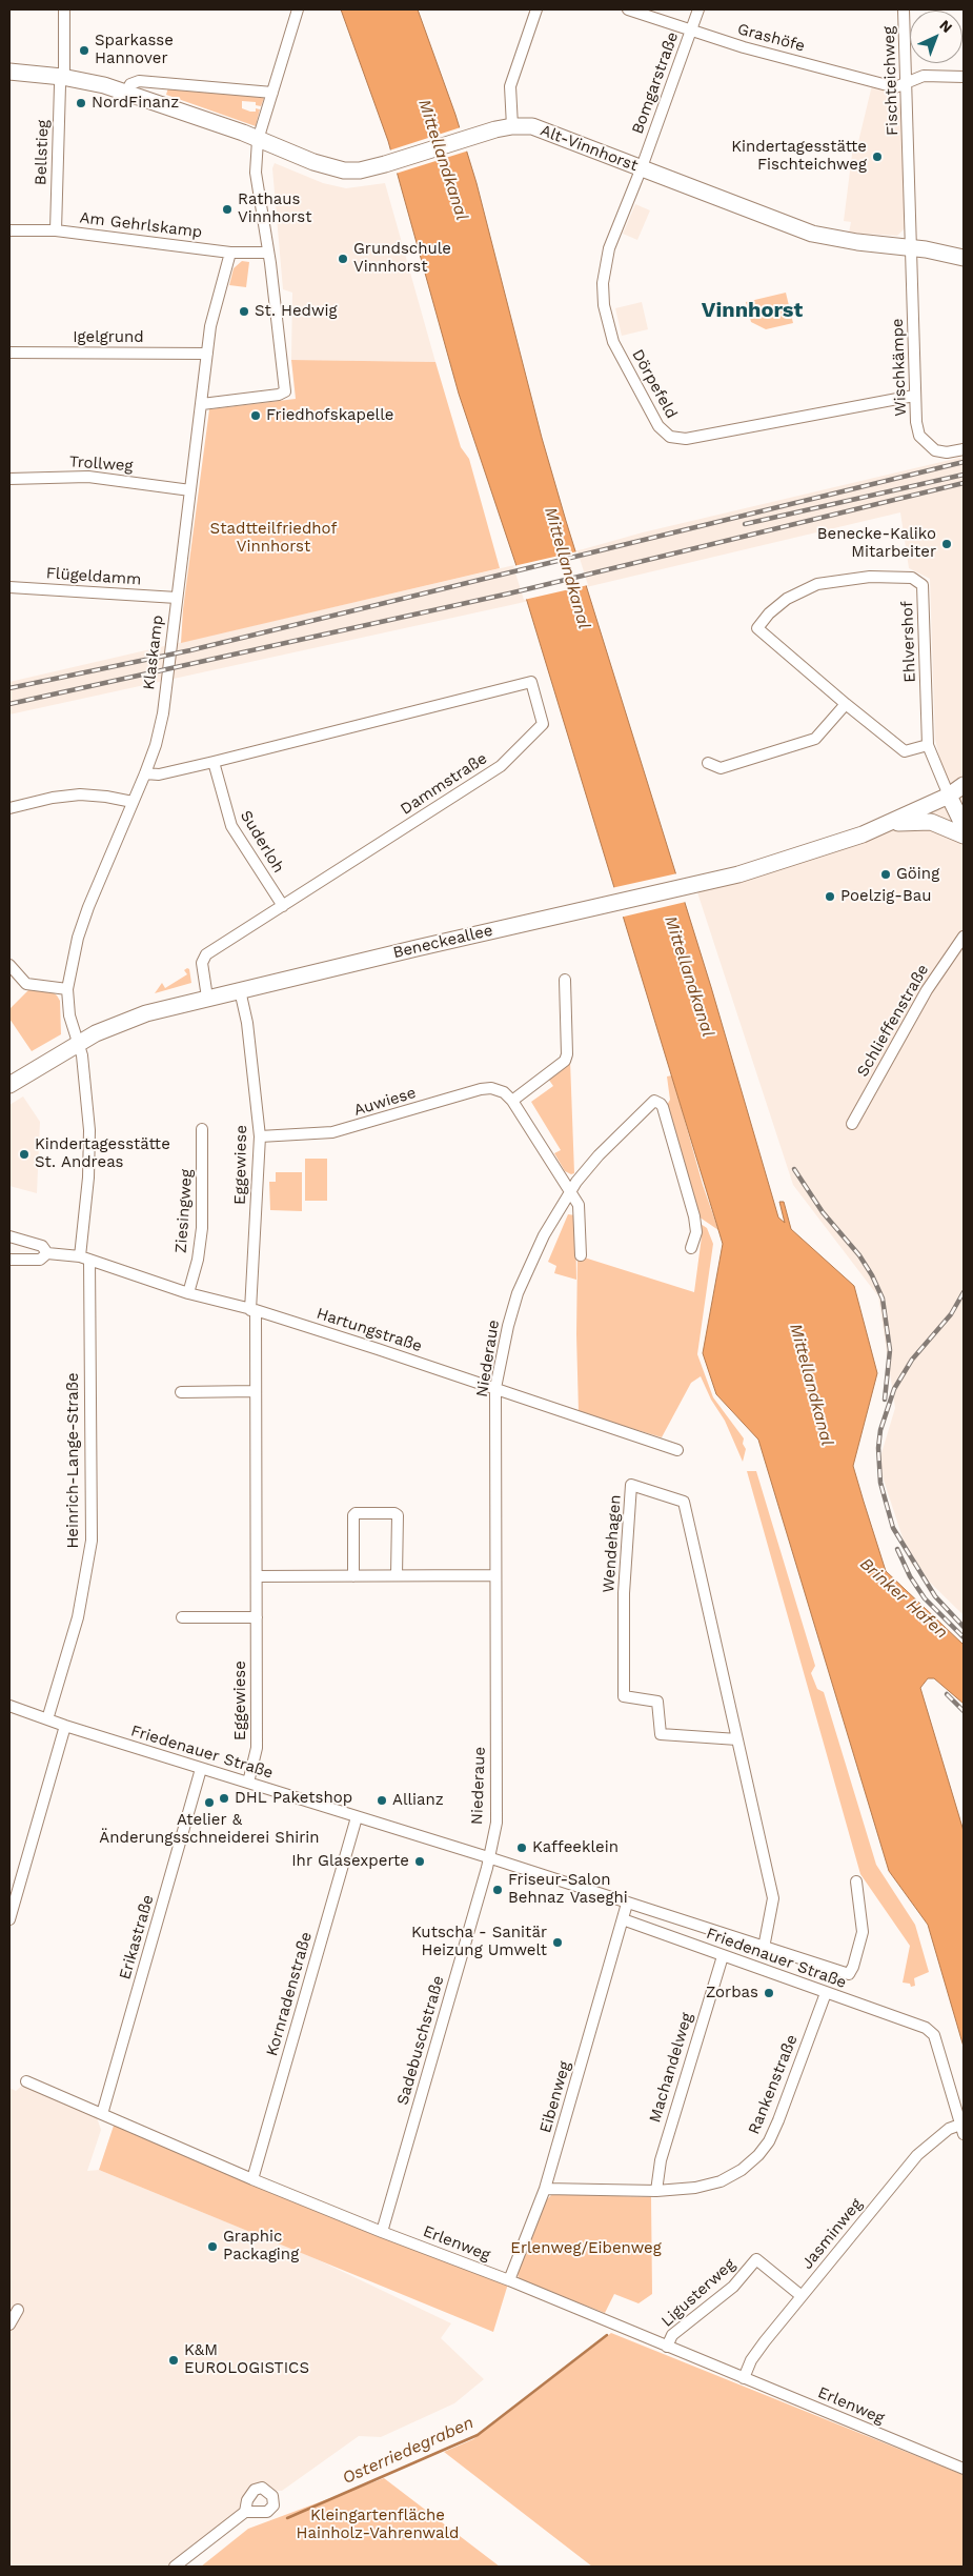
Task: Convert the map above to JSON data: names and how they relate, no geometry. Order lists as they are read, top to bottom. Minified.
{"streets":{"street":["Grashöfe","Fischteichweg","Bomgarstraße","Alt-Vinnhorst","Bellstieg","Am Gehrlskamp","Igelgrund","Wischkämpe","Dörpefeld","Trollweg","Flügeldamm","Ehlvershof","Klaskamp","Dammstraße","Suderloh","Beneckeallee","Schlieffenstraße","Auwiese","Eggewiese","Ziesingweg","Hartungstraße","Niederaue","Heinrich-Lange-Straße","Wendehagen","Friedenauer Straße","Erikastraße","Kornradenstraße","Sadebuschstraße","Machandelweg","Rankenstraße","Eibenweg","Jasminweg","Erlenweg","Ligusterweg"]},"crossings":[["Grashöfe","Fischteichweg"],["Grashöfe","Bomgarstraße"],["Fischteichweg","Alt-Vinnhorst"],["Fischteichweg","Wischkämpe"],["Bomgarstraße","Alt-Vinnhorst"],["Bomgarstraße","Dörpefeld"],["Alt-Vinnhorst","Bellstieg"],["Alt-Vinnhorst","Wischkämpe"],["Alt-Vinnhorst","Dörpefeld"],["Bellstieg","Am Gehrlskamp"],["Am Gehrlskamp","Klaskamp"],["Igelgrund","Klaskamp"],["Wischkämpe","Dörpefeld"],["Trollweg","Klaskamp"],["Flügeldamm","Klaskamp"],["Ehlvershof","Beneckeallee"],["Klaskamp","Dammstraße"],["Klaskamp","Beneckeallee"],["Klaskamp","Heinrich-Lange-Straße"],["Dammstraße","Suderloh"],["Dammstraße","Beneckeallee"],["Beneckeallee","Eggewiese"],["Beneckeallee","Heinrich-Lange-Straße"],["Auwiese","Eggewiese"],["Eggewiese","Hartungstraße"],["Eggewiese","Friedenauer Straße"],["Ziesingweg","Hartungstraße"],["Hartungstraße","Niederaue"],["Hartungstraße","Heinrich-Lange-Straße"],["Niederaue","Friedenauer Straße"],["Niederaue","Sadebuschstraße"],["Heinrich-Lange-Straße","Friedenauer Straße"],["Wendehagen","Friedenauer Straße"],["Friedenauer Straße","Erikastraße"],["Friedenauer Straße","Kornradenstraße"],["Friedenauer Straße","Sadebuschstraße"],["Friedenauer Straße","Machandelweg"],["Friedenauer Straße","Rankenstraße"],["Friedenauer Straße","Eibenweg"],["Friedenauer Straße","Jasminweg"],["Erikastraße","Erlenweg"],["Kornradenstraße","Erlenweg"],["Sadebuschstraße","Erlenweg"],["Machandelweg","Rankenstraße"],["Rankenstraße","Eibenweg"],["Eibenweg","Erlenweg"],["Jasminweg","Erlenweg"],["Jasminweg","Ligusterweg"],["Erlenweg","Ligusterweg"]],"districts":["Vinnhorst"],"water":["Mittellandkanal","Brinker Hafen","Osterriedegraben"],"parks":["Stadtteilfriedhof Vinnhorst","Erlenweg/Eibenweg","Kleingartenfläche Hainholz-Vahrenwald"],"places":["Sparkasse Hannover","NordFinanz","Kindertagesstätte Fischteichweg","Rathaus Vinnhorst","Grundschule Vinnhorst","St. Hedwig","Friedhofskapelle","Benecke-Kaliko Mitarbeiter","Göing","Poelzig-Bau","Kindertagesstätte St. Andreas","DHL Paketshop","Allianz","Atelier & Änderungsschneiderei Shirin","Kaffeeklein","Ihr Glasexperte","Friseur-Salon Behnaz Vaseghi","Kutscha - Sanitär Heizung Umwelt","Zorbas","Graphic Packaging","K&M EUROLOGISTICS"],"north":"top right"}
